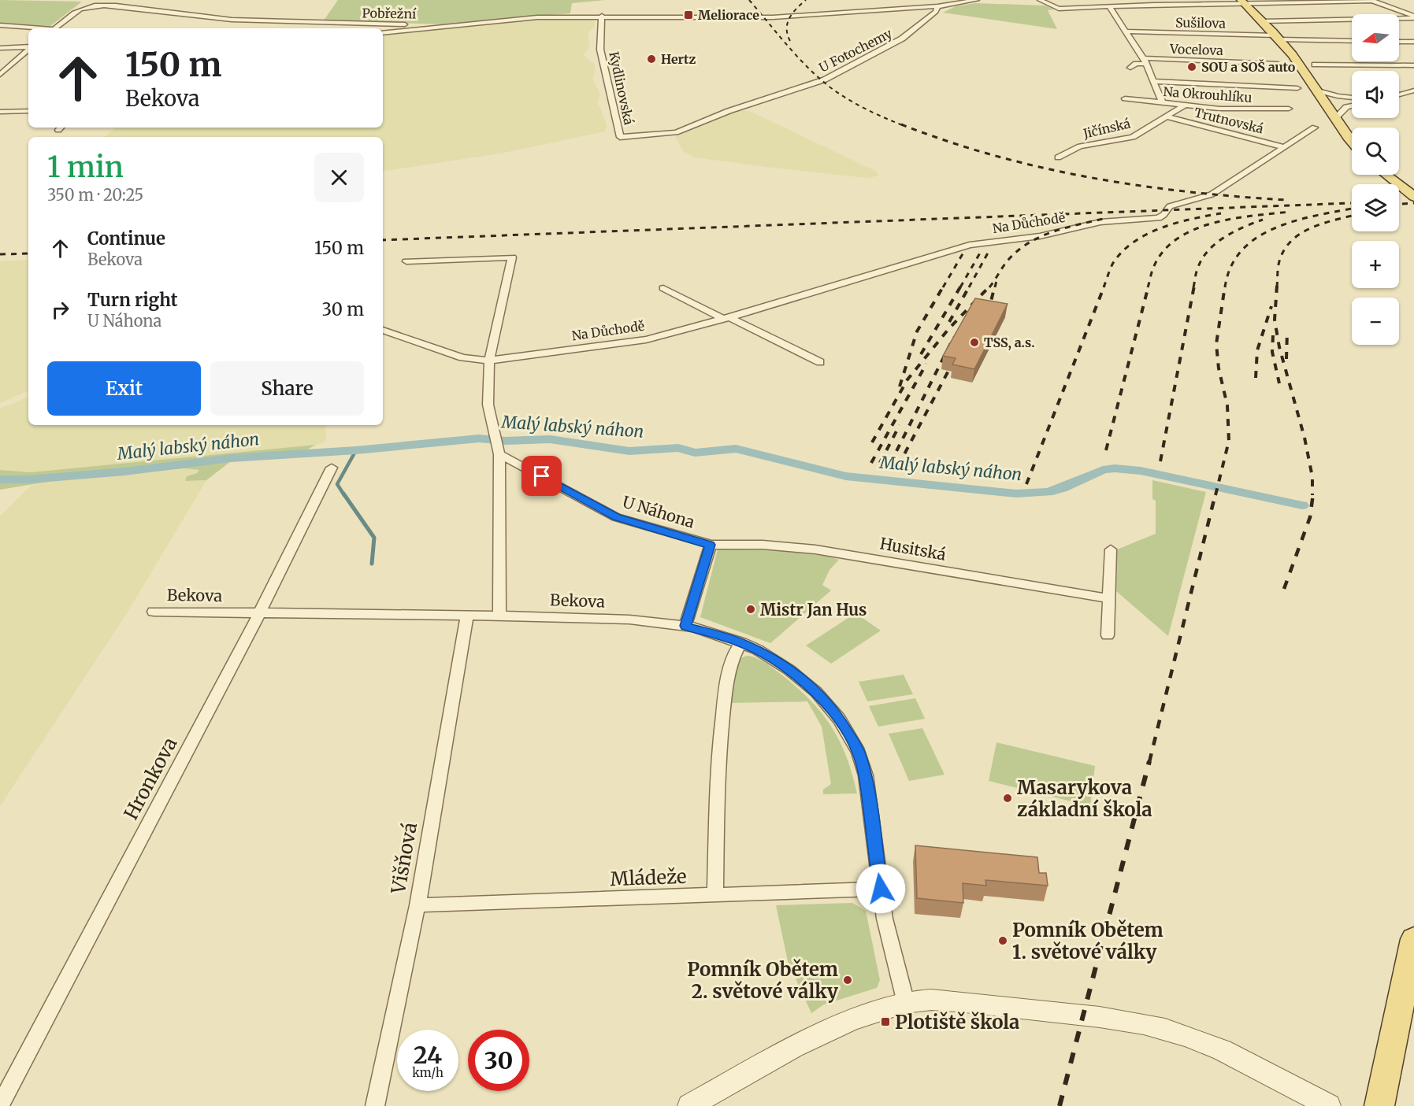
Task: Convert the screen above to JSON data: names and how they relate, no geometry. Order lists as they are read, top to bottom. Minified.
{"streets":{"street":["Pobřežní","Sušilova","Vocelova","U Fotochemy","Kydlinovská","Na Okrouhlíku","Trutnovská","Jičínská","Na Důchodě","U Náhona","Husitská","Bekova","Hronkova","Višňová","Mládeže"]},"crossings":[["U Fotochemy","Kydlinovská"],["Na Okrouhlíku","Jičínská"],["Trutnovská","Jičínská"],["Trutnovská","Na Důchodě"],["U Náhona","Husitská"],["Bekova","Hronkova"],["Bekova","Višňová"],["Bekova","Mládeže"],["Višňová","Mládeže"]],"water":["Malý labský náhon"],"places":{"transit":["Meliorace","Plotiště škola"],"other":["Hertz","SOU a SOŠ auto","TSS, a.s.","Mistr Jan Hus","Masarykova základní škola","Pomník Obětem 1. světové války","Pomník Obětem 2. světové války"]},"north":"left","page":{"map_buttons":["+","−"],"turn":["150 m","Bekova"],"heading":["1 min","350 m · 20:25"],"list":[{"name":"Continue","note":"Bekova","value":"150 m"},{"name":"Turn right","note":"U Náhona","value":"30 m"}],"buttons":["Exit","Share"],"speed":"24 km/h","limit":"30"}}
